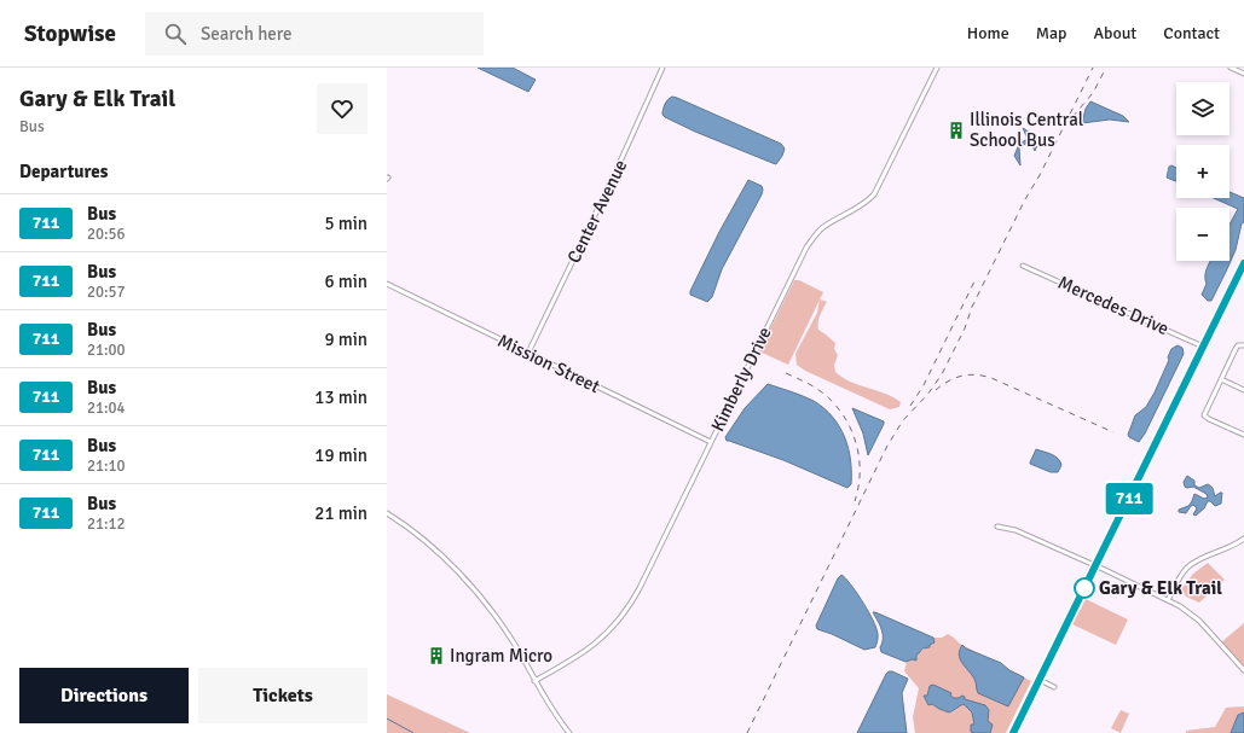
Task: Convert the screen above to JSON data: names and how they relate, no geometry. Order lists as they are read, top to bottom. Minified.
{"streets":{"street":["Center Avenue","Mercedes Drive","Mission Street","Kimberly Drive"]},"crossings":[["Center Avenue","Mission Street"],["Mission Street","Kimberly Drive"]],"places":{"building":["Illinois Central School Bus","Ingram Micro"],"other":["Gary & Elk Trail"]},"lines":["bus line 711"],"page":{"header":"Stopwise","search":"Search here","nav":["Home","Map","About","Contact"],"heading":[["Gary & Elk Trail","Bus"],"Departures"],"on_map":"711","map_buttons":["+","−"],"list":[{"mark":"711","name":"Bus","note":"20:56","value":"5 min"},{"mark":"711","name":"Bus","note":"20:57","value":"6 min"},{"mark":"711","name":"Bus","note":"21:00","value":"9 min"},{"mark":"711","name":"Bus","note":"21:04","value":"13 min"},{"mark":"711","name":"Bus","note":"21:10","value":"19 min"},{"mark":"711","name":"Bus","note":"21:12","value":"21 min"}],"buttons":["Directions","Tickets"]}}
